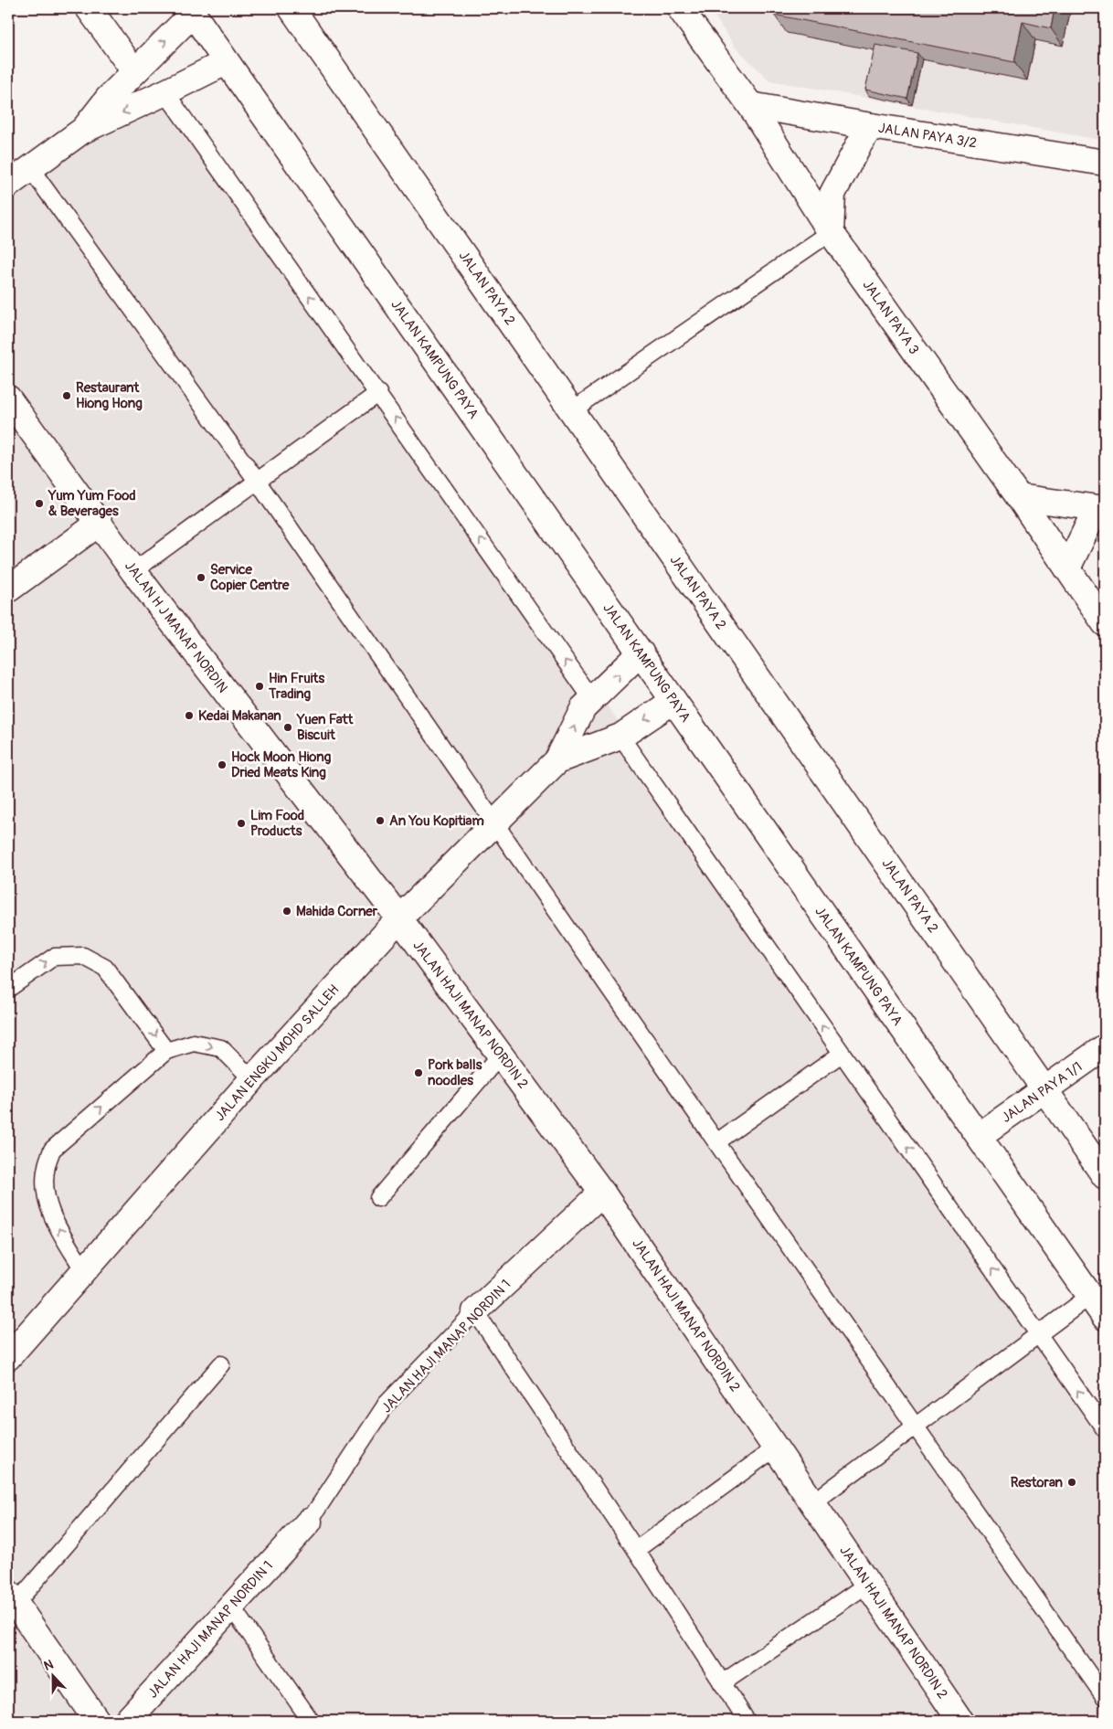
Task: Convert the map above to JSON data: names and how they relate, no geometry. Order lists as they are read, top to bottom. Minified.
{"streets":{"street":["JALAN PAYA 3/2","JALAN PAYA 2","JALAN PAYA 3","JALAN KAMPUNG PAYA","JALAN H J MANAP NORDIN","JALAN HAJI MANAP NORDIN 2","JALAN ENGKU MOHD SALLEH","JALAN PAYA 1/1","JALAN HAJI MANAP NORDIN 1"]},"crossings":[["JALAN PAYA 3/2","JALAN PAYA 3"],["JALAN PAYA 2","JALAN PAYA 1/1"],["JALAN KAMPUNG PAYA","JALAN ENGKU MOHD SALLEH"],["JALAN KAMPUNG PAYA","JALAN PAYA 1/1"],["JALAN H J MANAP NORDIN","JALAN HAJI MANAP NORDIN 2"],["JALAN H J MANAP NORDIN","JALAN ENGKU MOHD SALLEH"],["JALAN HAJI MANAP NORDIN 2","JALAN ENGKU MOHD SALLEH"],["JALAN HAJI MANAP NORDIN 2","JALAN HAJI MANAP NORDIN 1"]],"places":["Restaurant Hiong Hong","Yum Yum Food & Beverages","Service Copier Centre","Hin Fruits Trading","Kedai Makanan","Yuen Fatt Biscuit","Hock Moon Hiong Dried Meats King","An You Kopitiam","Lim Food Products","Mahida Corner","Pork balls noodles","Restoran"],"north":"top"}
